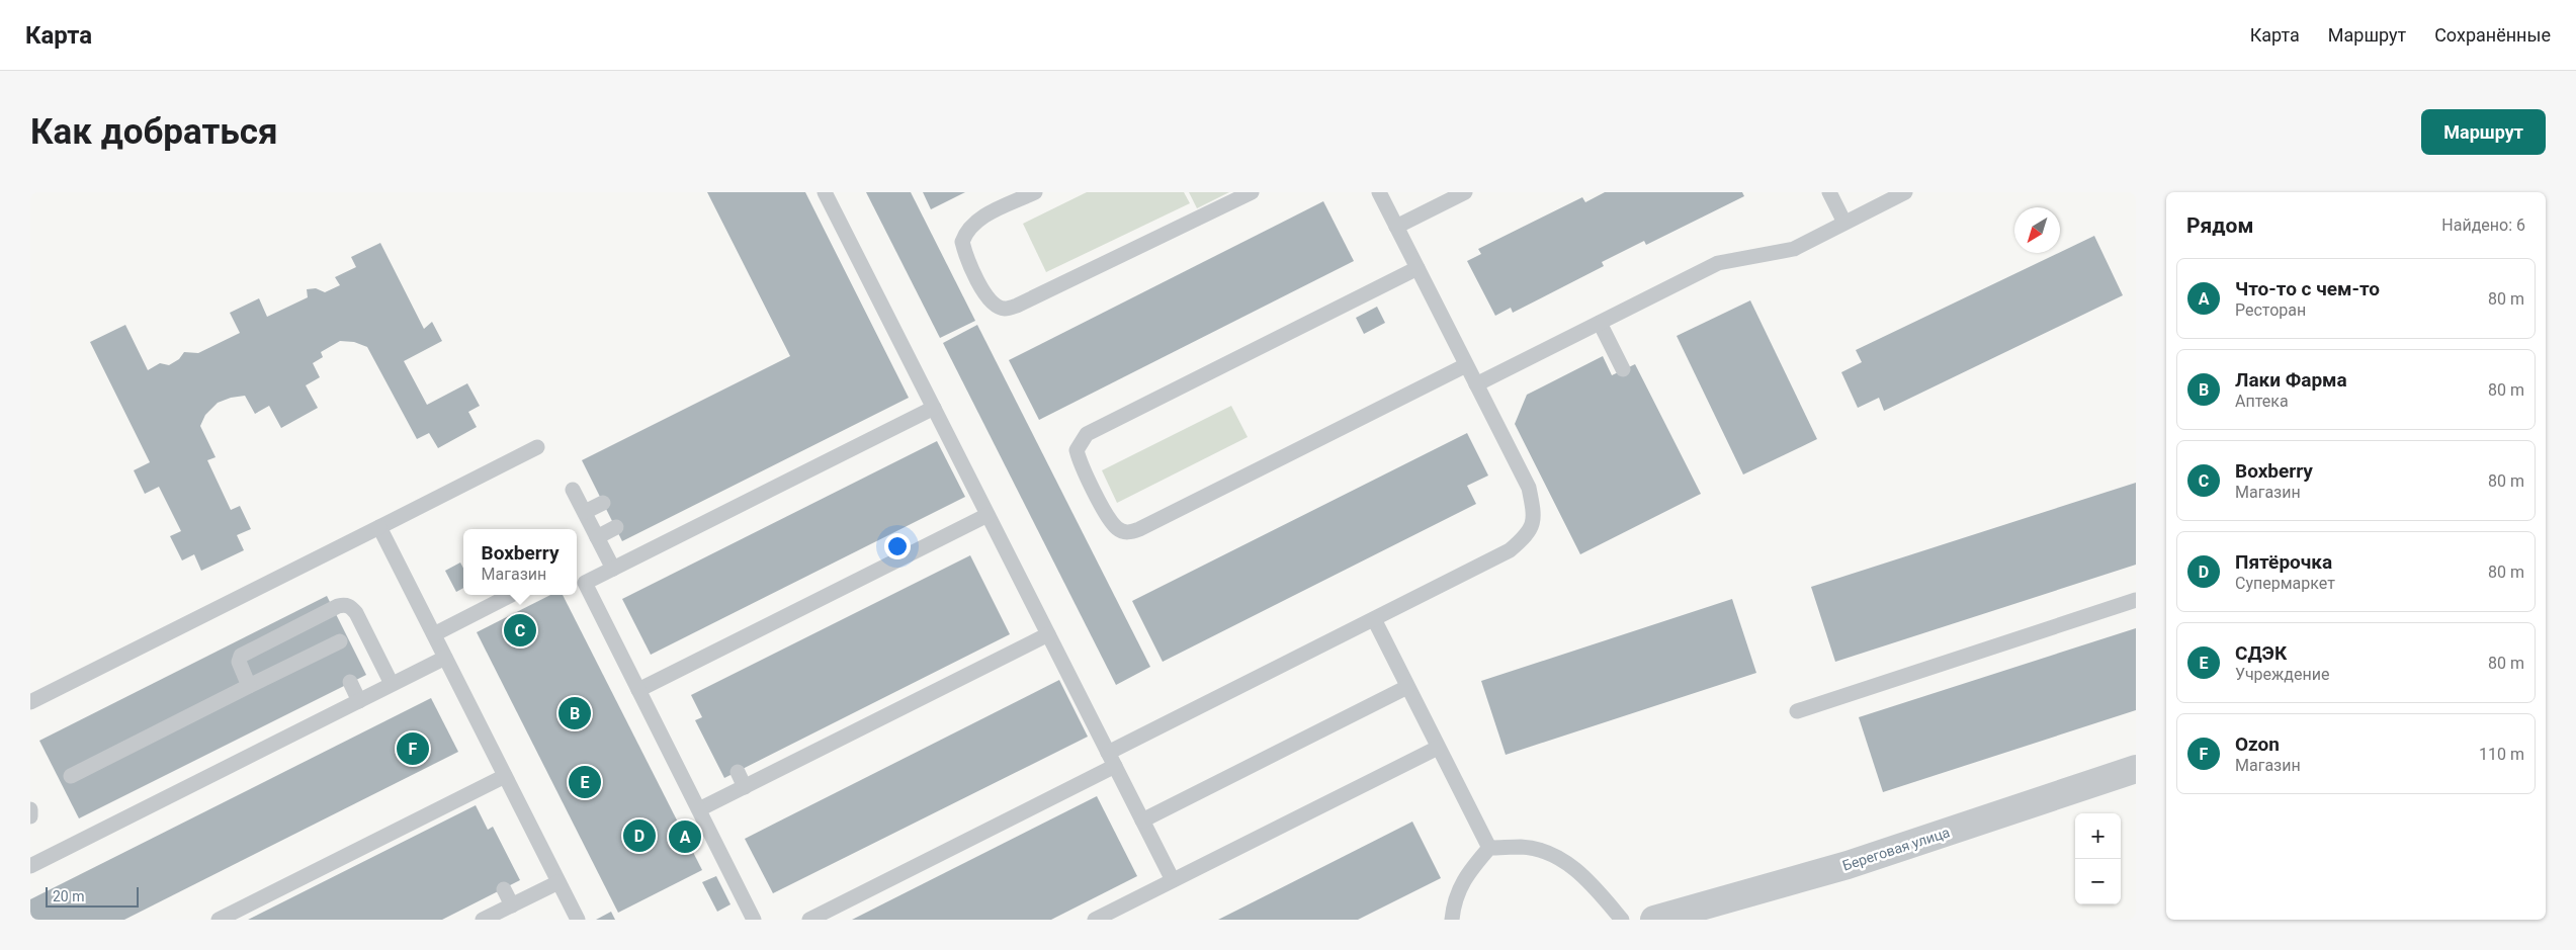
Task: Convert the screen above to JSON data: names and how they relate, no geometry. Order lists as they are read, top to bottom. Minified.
{"streets":{"street":["Береговая улица"]},"scale_bar":"20 m","north":"bottom left","page":{"header":"Карта","nav":["Карта","Маршрут","Сохранённые"],"buttons":"Маршрут","title":"Как добраться","heading":["Рядом","Найдено: 6"],"list":[{"mark":"A","name":"Что-то с чем-то","note":"Ресторан","value":"80 m"},{"mark":"B","name":"Лаки Фарма","note":"Аптека","value":"80 m"},{"mark":"C","name":"Boxberry","note":"Магазин","value":"80 m"},{"mark":"D","name":"Пятёрочка","note":"Супермаркет","value":"80 m"},{"mark":"E","name":"СДЭК","note":"Учреждение","value":"80 m"},{"mark":"F","name":"Ozon","note":"Магазин","value":"110 m"}],"popup":["Boxberry","Магазин"],"pins":["C","B","F","E","D","A"],"map_buttons":["+","−"],"scale":"20 m"}}
